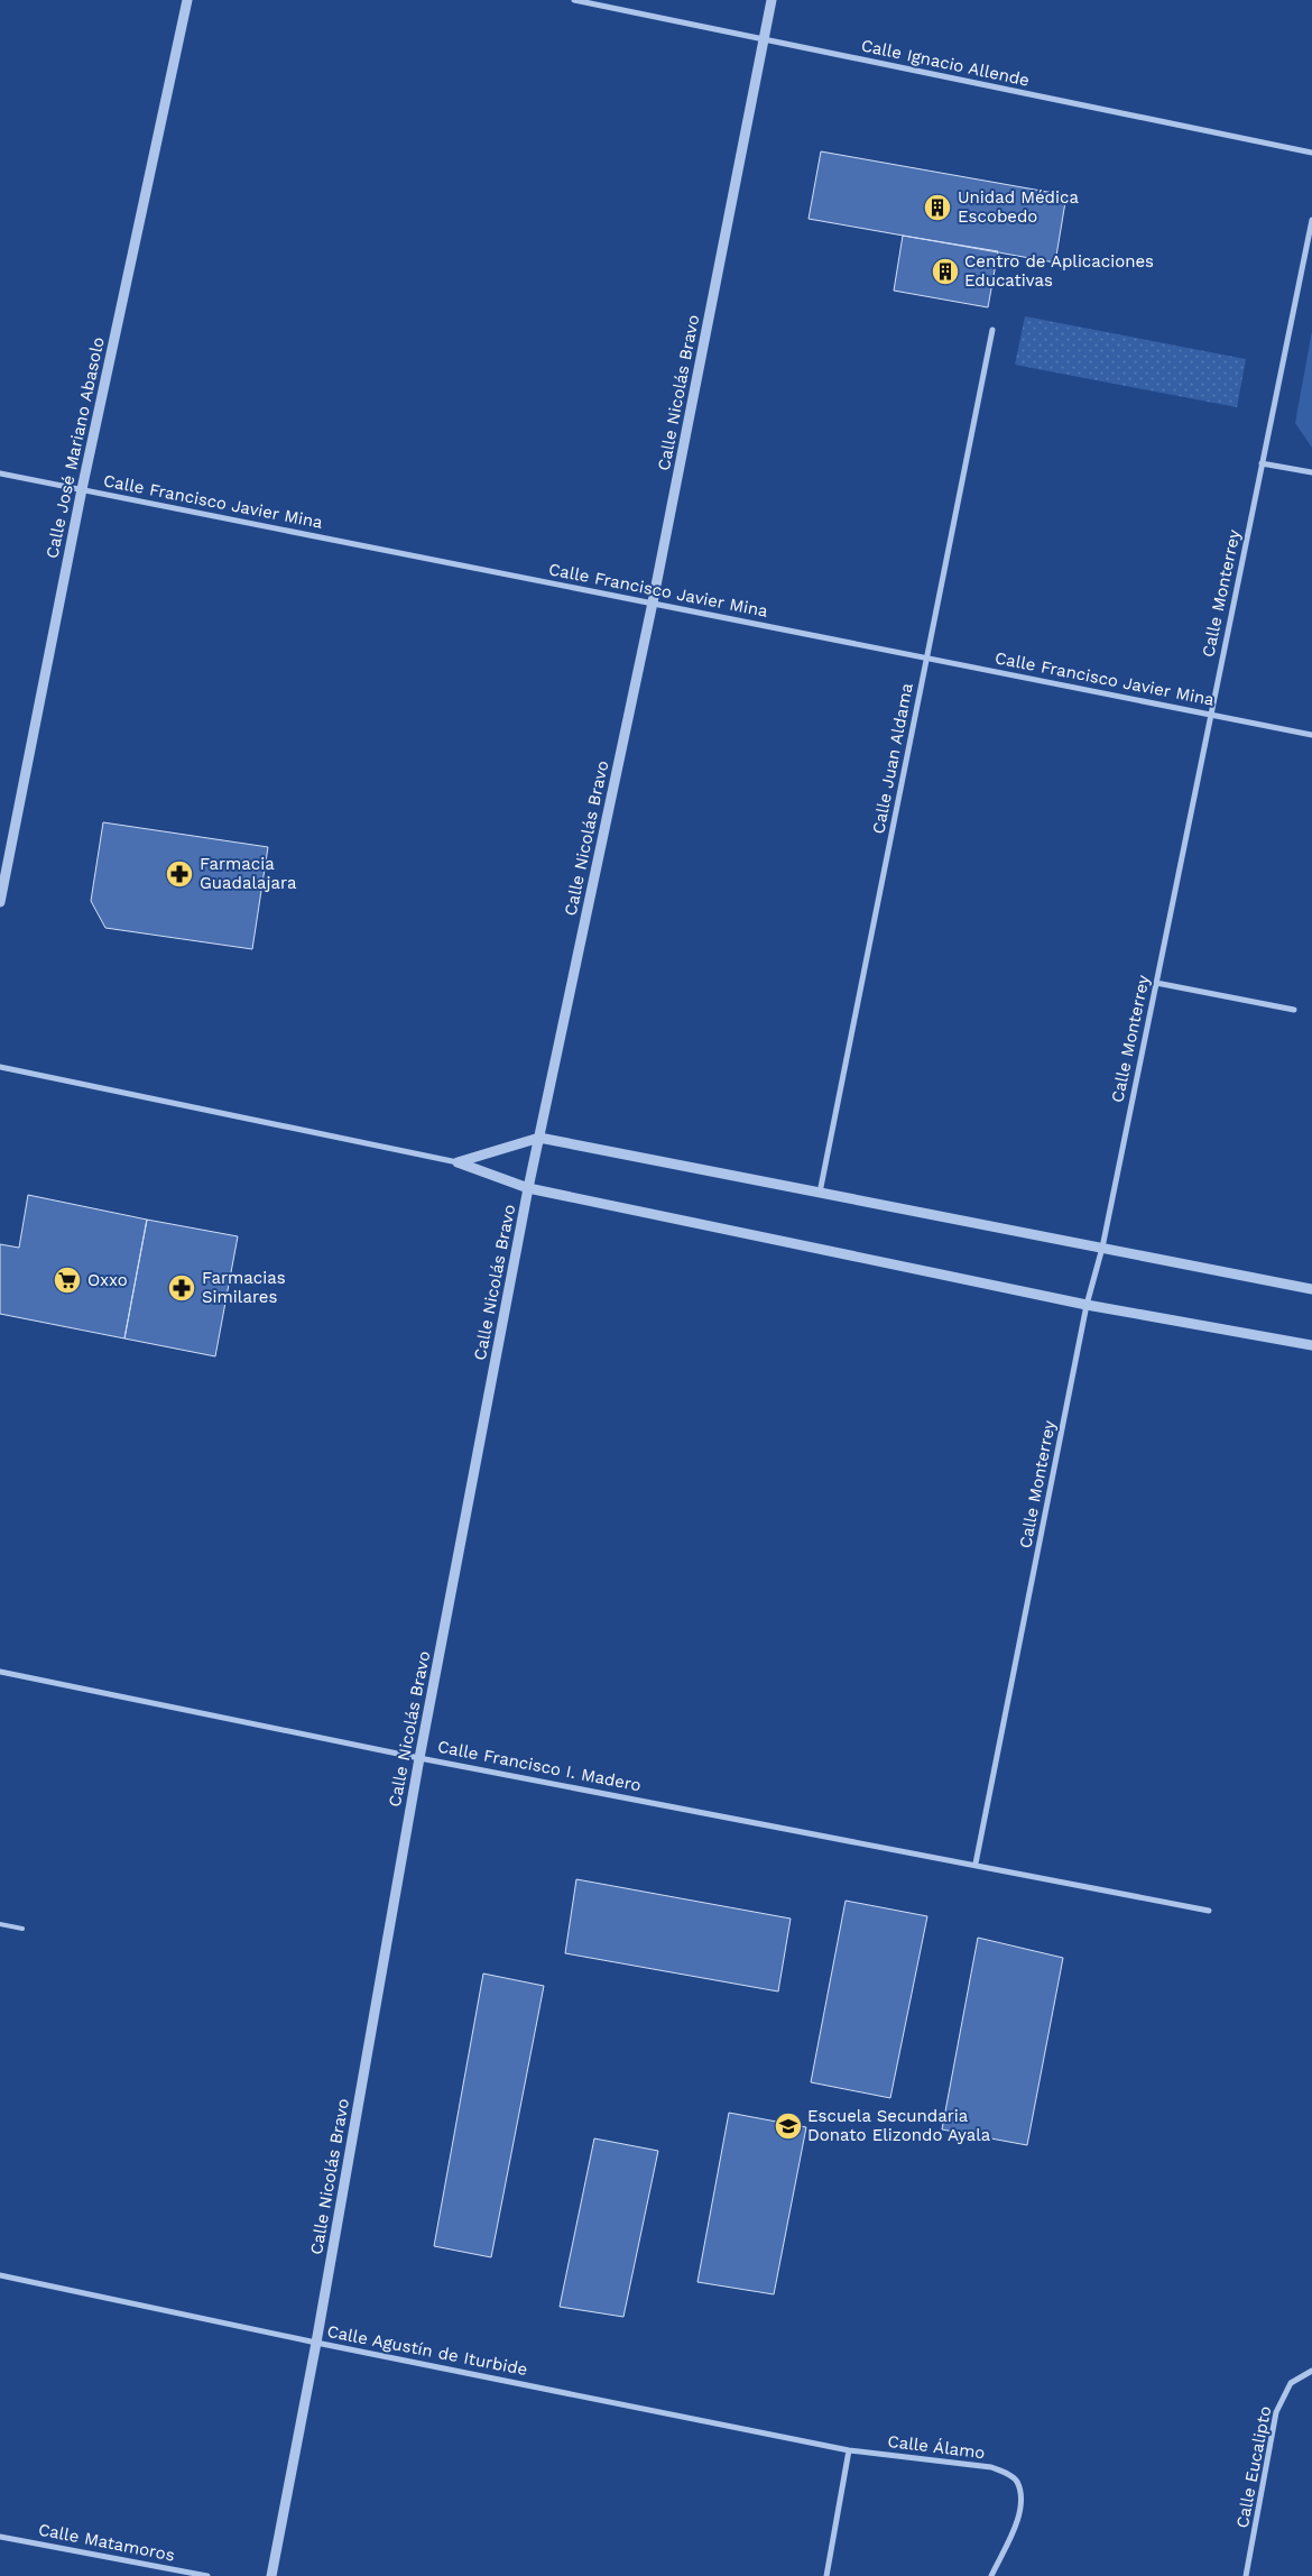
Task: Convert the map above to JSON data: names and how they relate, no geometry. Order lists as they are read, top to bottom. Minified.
{"streets":{"street":["Calle Ignacio Allende","Calle Nicolás Bravo","Calle José Mariano Abasolo","Calle Francisco Javier Mina","Calle Monterrey","Calle Juan Aldama","Calle Francisco I. Madero","Calle Agustín de Iturbide","Calle Álamo","Calle Eucalipto","Calle Matamoros"]},"crossings":[["Calle Ignacio Allende","Calle Nicolás Bravo"],["Calle Nicolás Bravo","Calle Francisco Javier Mina"],["Calle Nicolás Bravo","Calle Francisco I. Madero"],["Calle Nicolás Bravo","Calle Agustín de Iturbide"],["Calle José Mariano Abasolo","Calle Francisco Javier Mina"],["Calle Francisco Javier Mina","Calle Monterrey"],["Calle Francisco Javier Mina","Calle Juan Aldama"],["Calle Monterrey","Calle Francisco I. Madero"],["Calle Agustín de Iturbide","Calle Álamo"]],"places":{"building":["Unidad Médica Escobedo","Centro de Aplicaciones Educativas"],"pharmacy":["Farmacia Guadalajara","Farmacias Similares"],"supermarket":["Oxxo"],"school or university":["Escuela Secundaria Donato Elizondo Ayala"]}}
